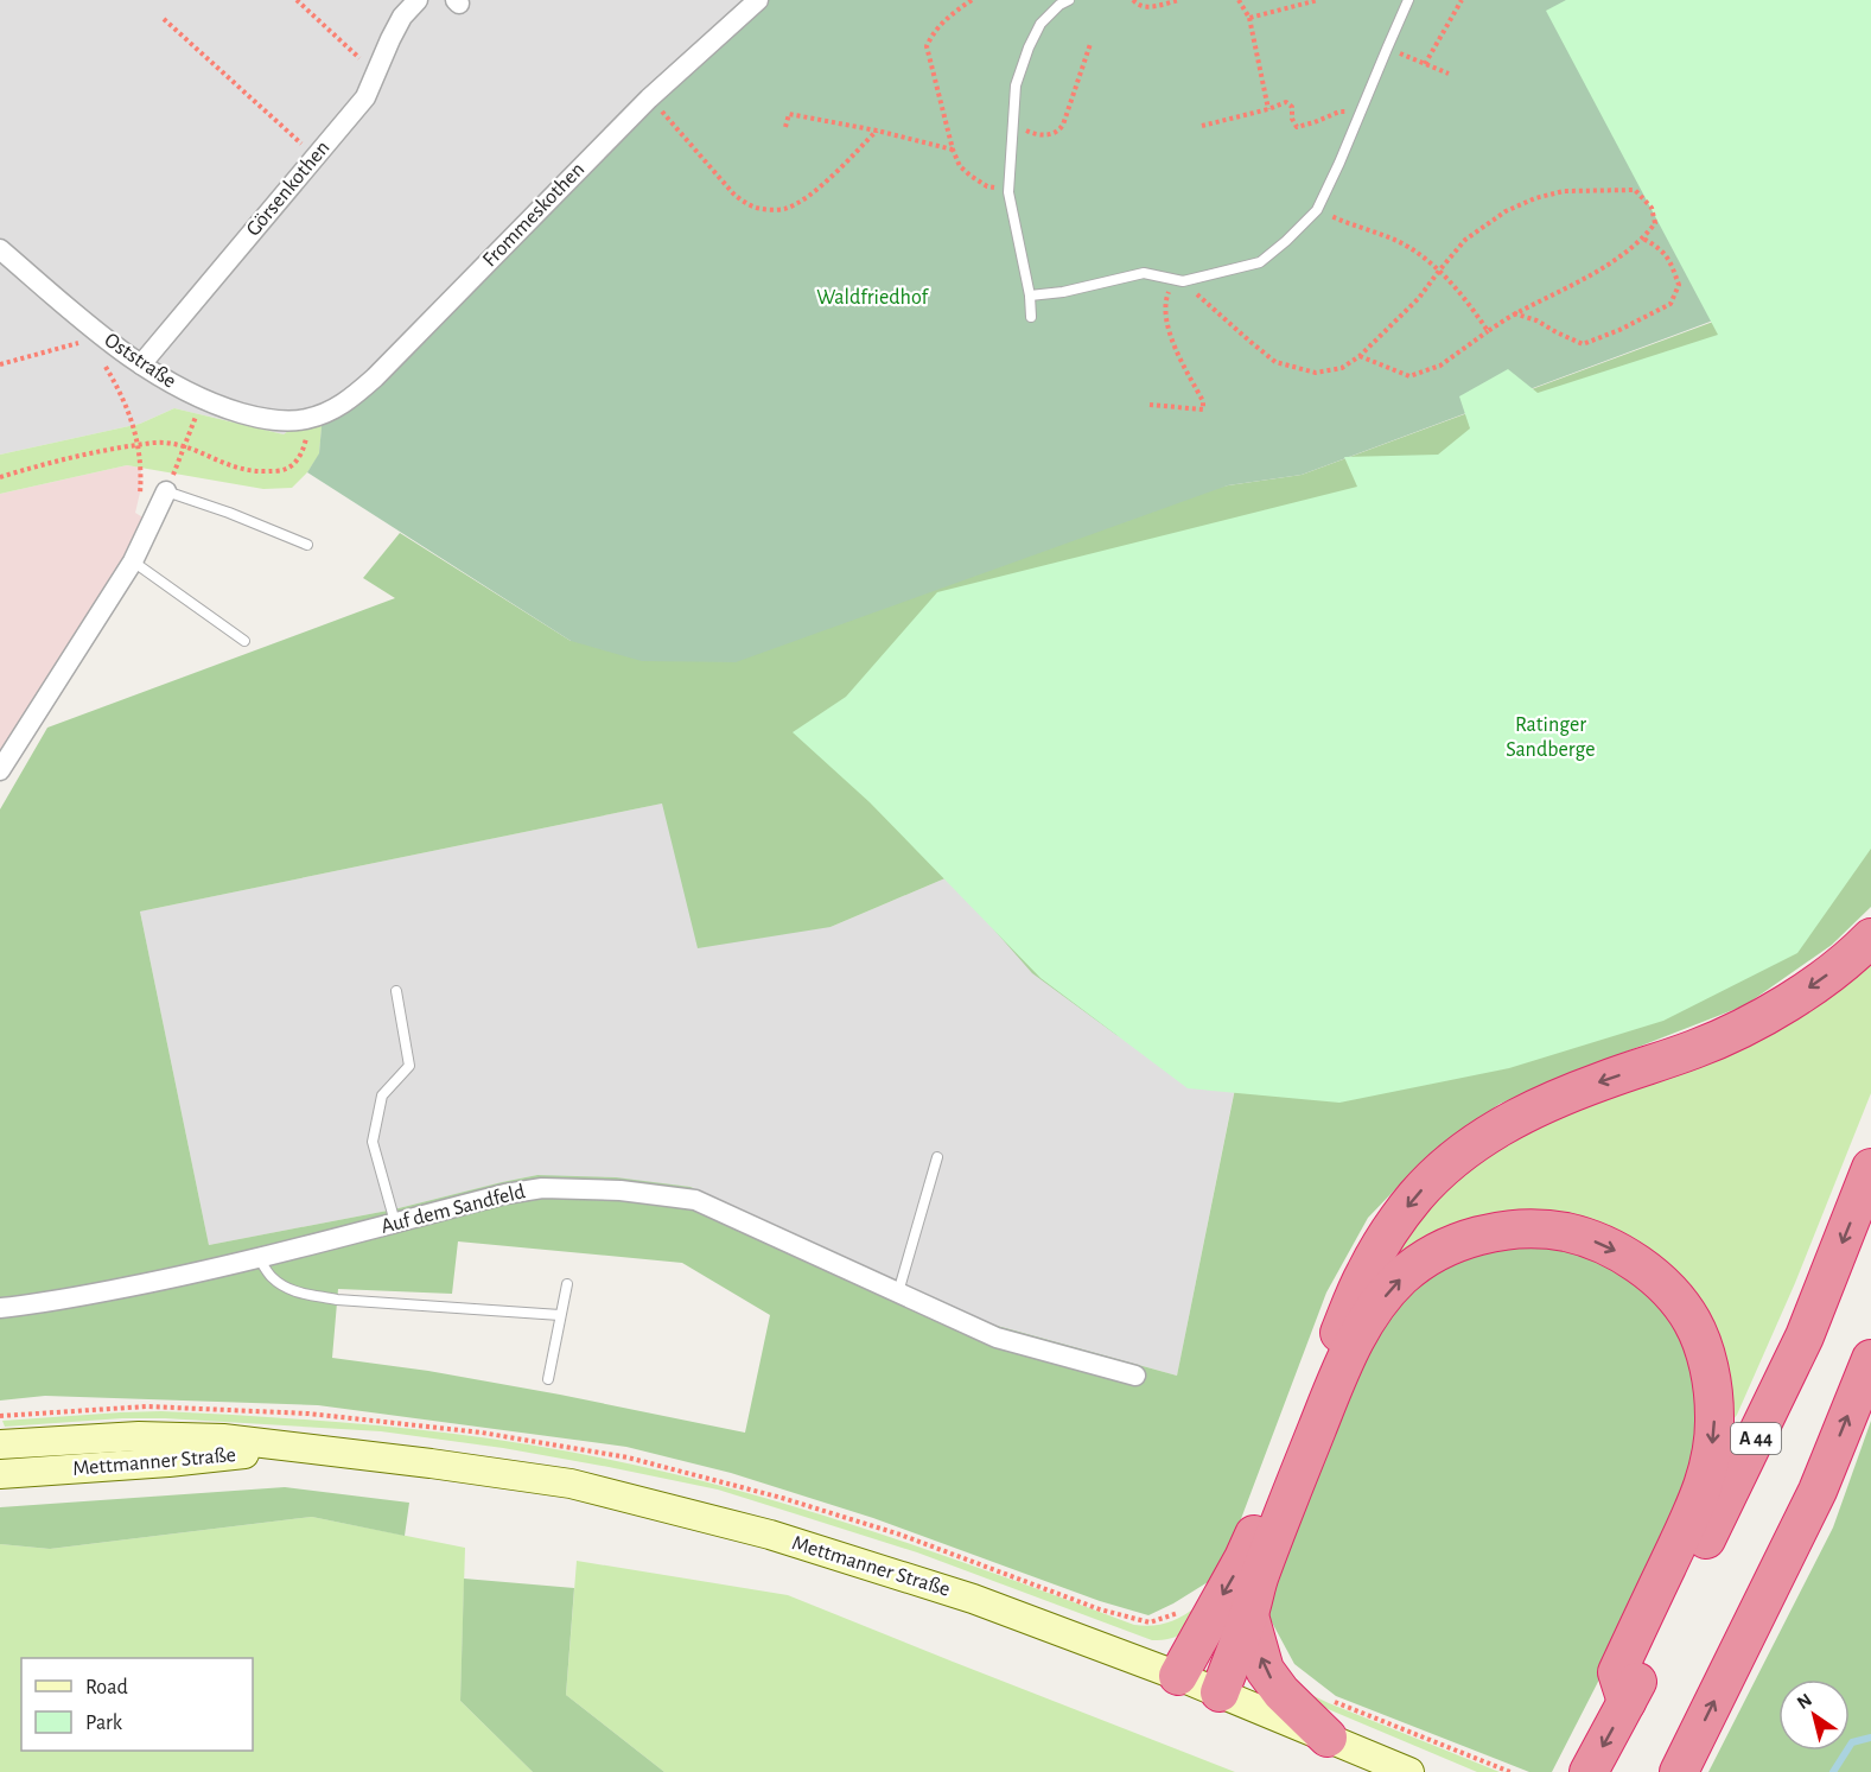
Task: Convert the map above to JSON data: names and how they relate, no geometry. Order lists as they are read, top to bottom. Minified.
{"streets":{"highway":["A 44"],"main road":["Mettmanner Straße"],"street":["Görsenkothen","Frommeskothen","Oststraße","Auf dem Sandfeld"]},"crossings":[["Görsenkothen","Oststraße"],["Frommeskothen","Oststraße"]],"parks":["Waldfriedhof","Ratinger Sandberge"],"legend":["Road","Park"],"north":"top left"}
